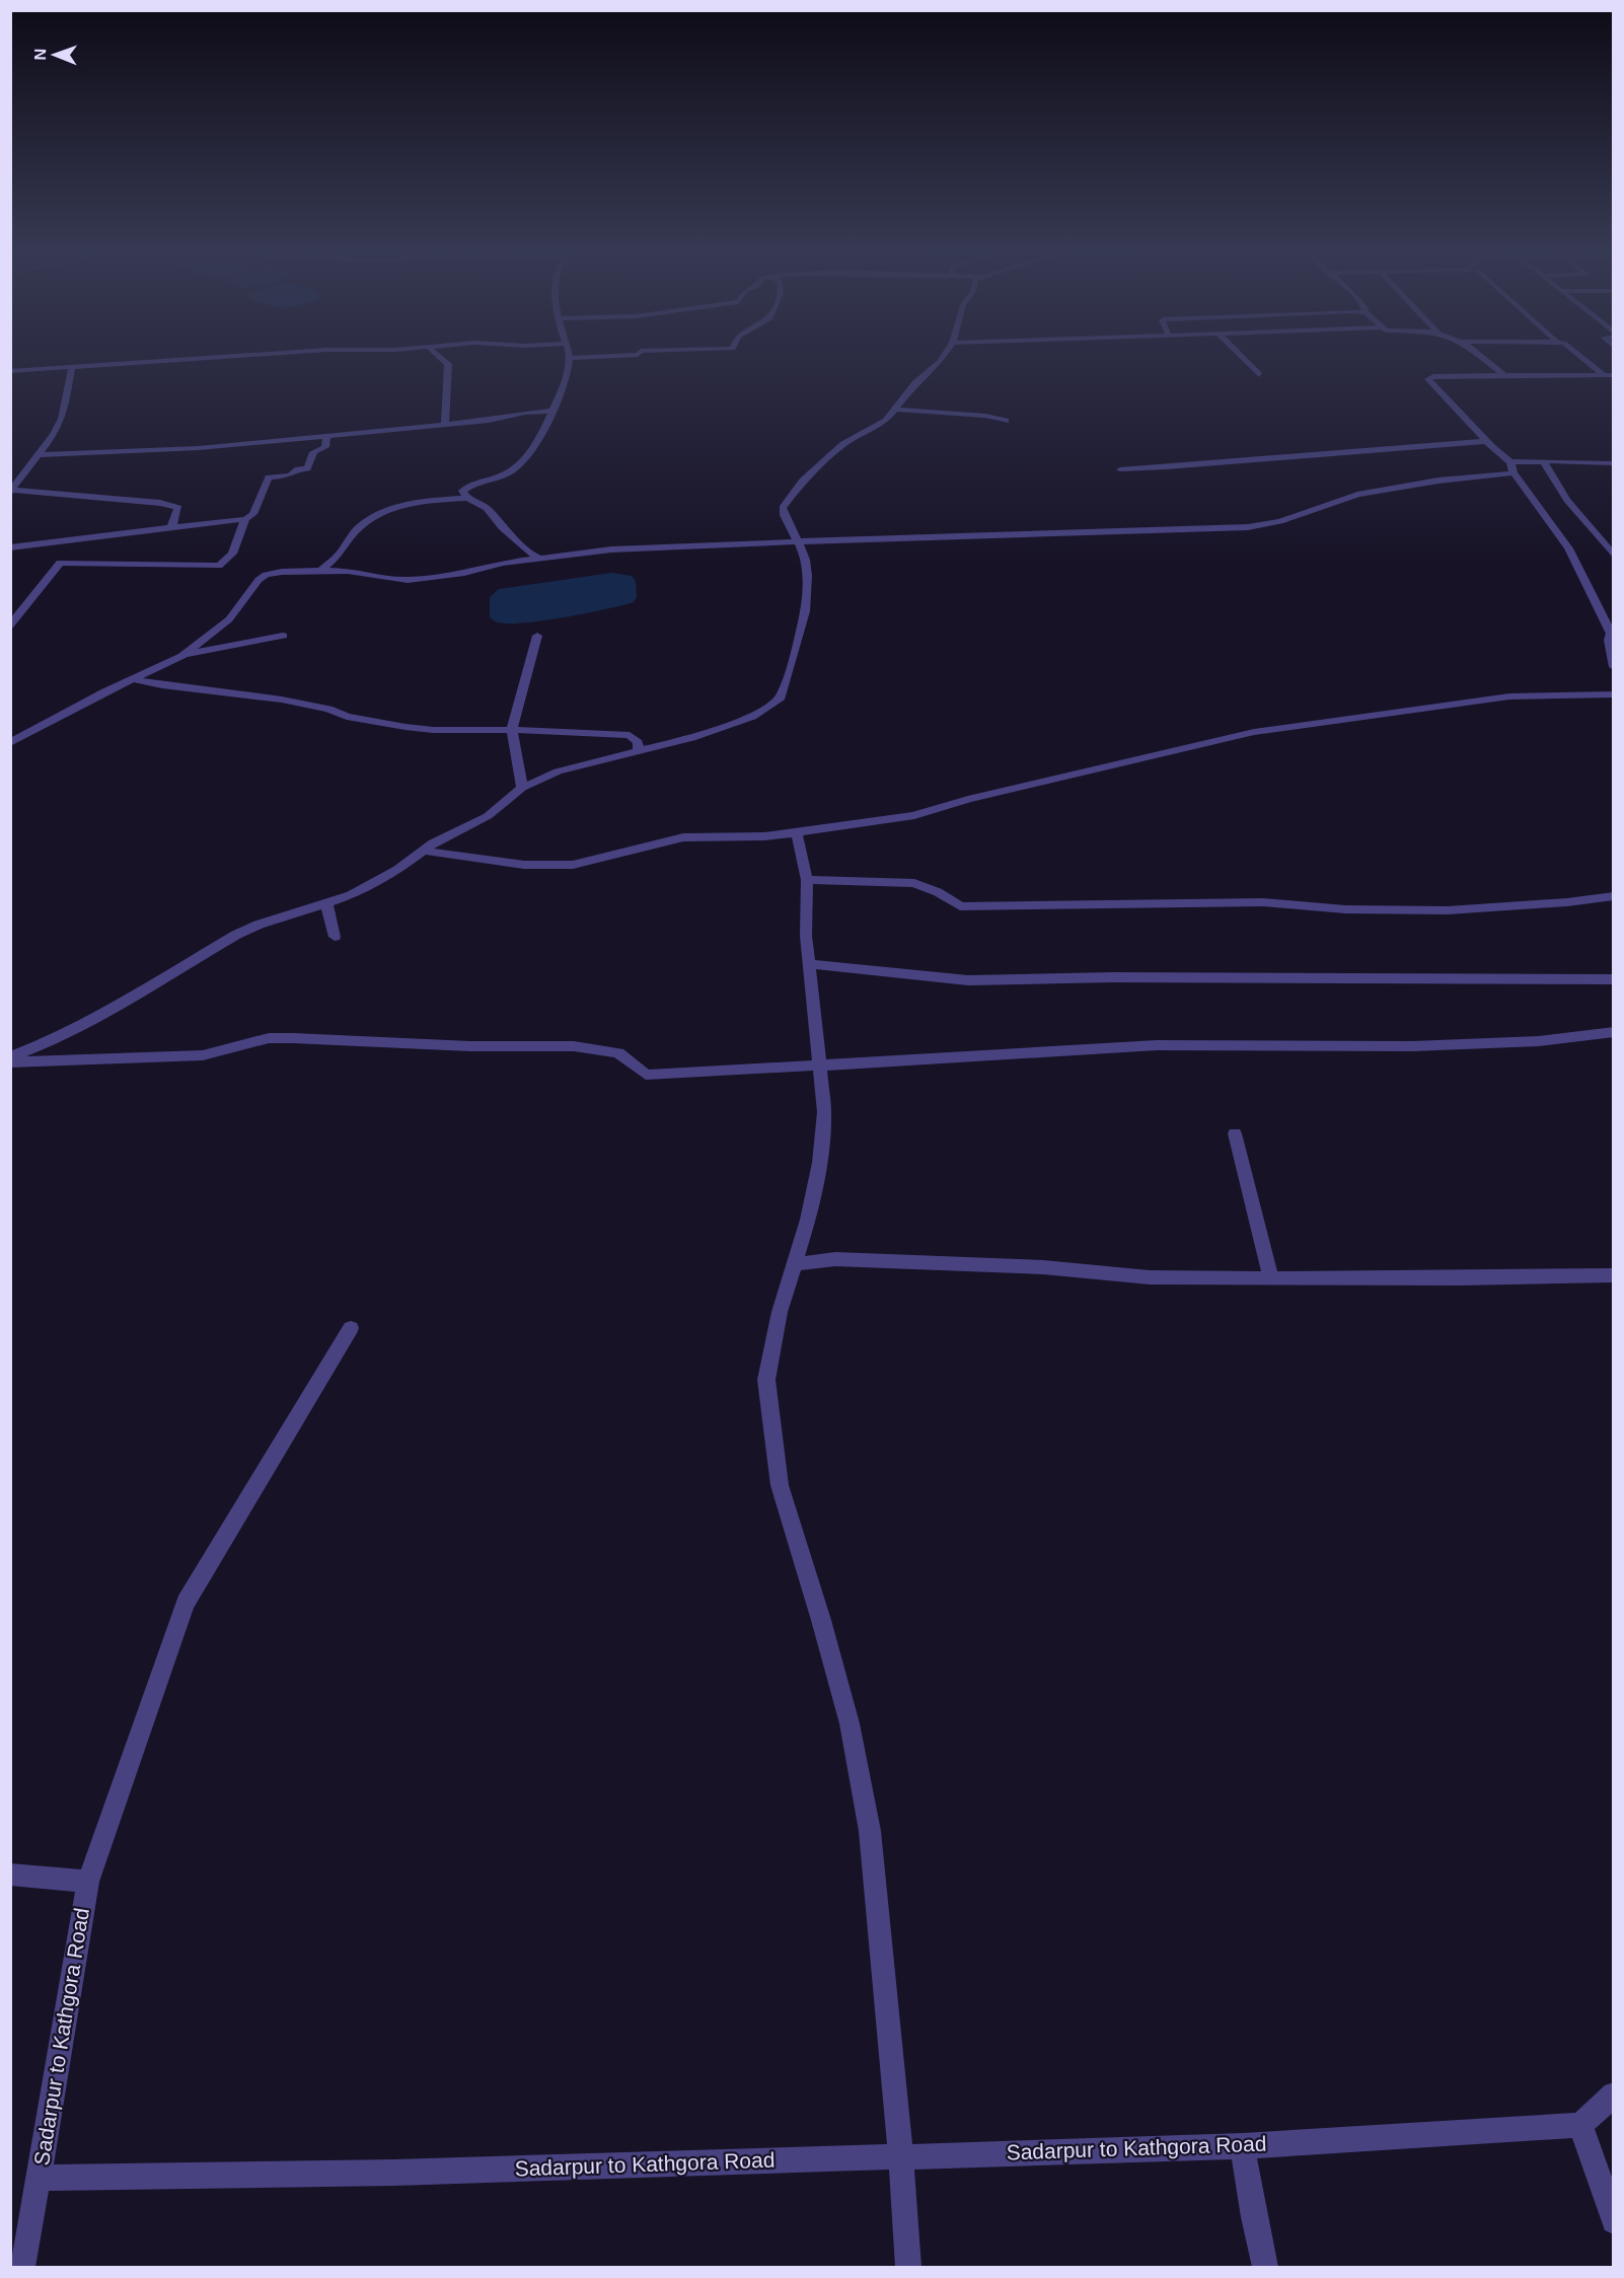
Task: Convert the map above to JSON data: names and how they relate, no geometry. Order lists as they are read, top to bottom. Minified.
{"streets":{"street":["Sadarpur to Kathgora Road"]},"north":"left"}
